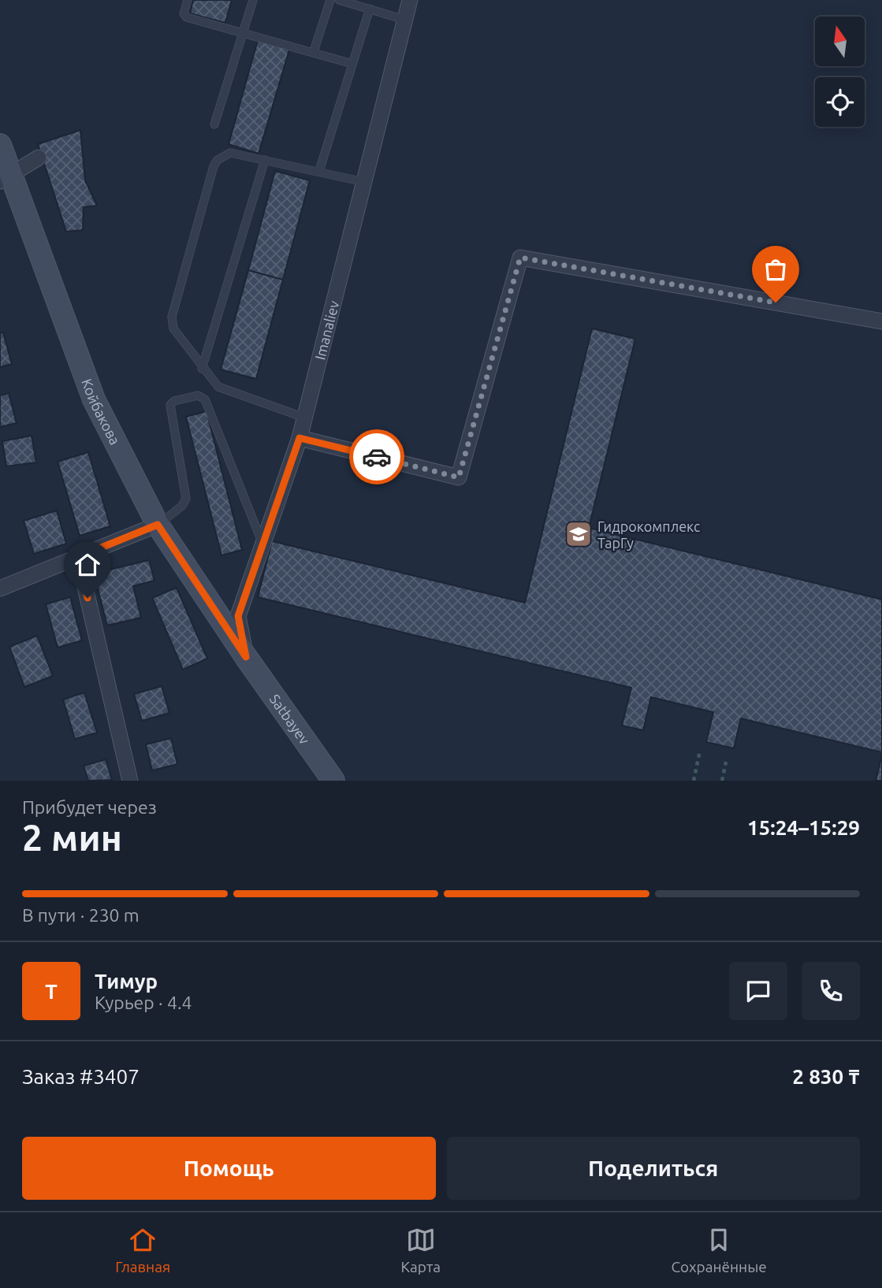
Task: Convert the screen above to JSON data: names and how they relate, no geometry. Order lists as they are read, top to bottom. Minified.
{"streets":{"street":["Imanaliev","Койбакова","Satbayev"]},"crossings":[["Imanaliev","Койбакова"],["Imanaliev","Satbayev"],["Койбакова","Satbayev"]],"places":{"school or university":["Гидрокомплекс ТарГу"]},"north":"top","page":{"heading":["2 мин","Прибудет через","15:24–15:29"],"panel":["Тимур","Курьер · 4.4","Заказ #3407","2 830 ₸"],"bar":"В пути · 230 m","round":"Т","buttons":["Помощь","Поделиться"],"tabs":["Главная","Карта","Сохранённые"]}}
